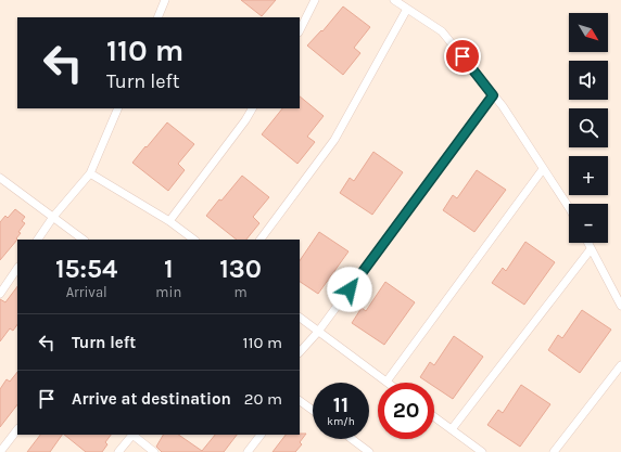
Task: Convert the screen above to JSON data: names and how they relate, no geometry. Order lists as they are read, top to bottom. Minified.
{"north":"bottom right","page":{"map_buttons":["+","−"],"turn":["110 m","Turn left"],"eta":["15:54","Arrival","1","min","130","m"],"list":[{"name":"Turn left","value":"110 m"},{"name":"Arrive at destination","value":"20 m"}],"speed":"11 km/h","limit":"20"}}
